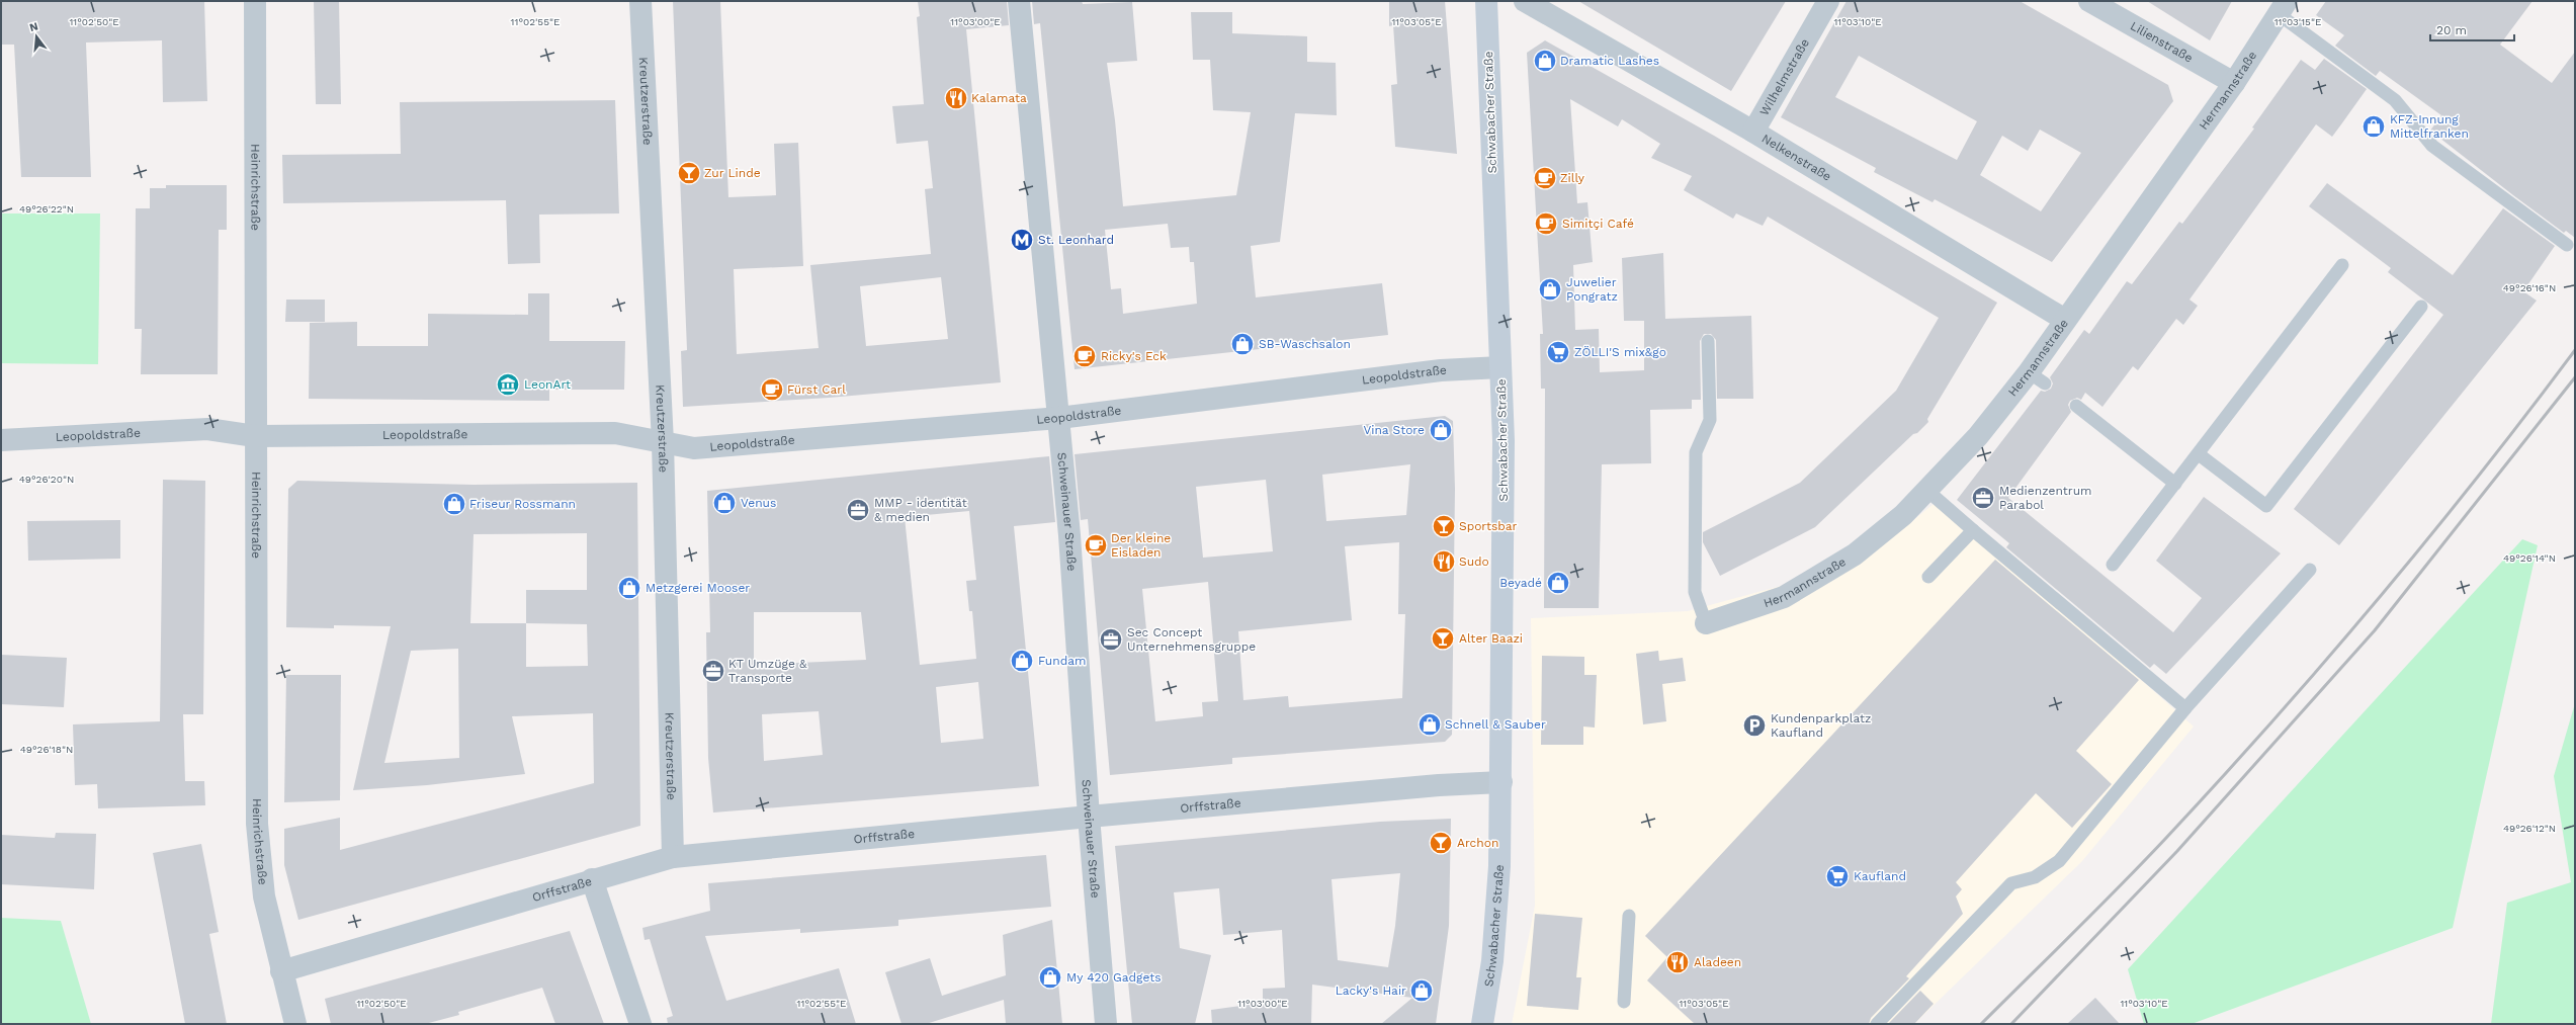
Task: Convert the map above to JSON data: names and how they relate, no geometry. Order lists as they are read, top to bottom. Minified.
{"streets":{"main road":["Schwabacher Straße"],"street":["Lilienstraße","Wilhelmstraße","Hermannstraße","Kreutzerstraße","Nelkenstraße","Heinrichstraße","Leopoldstraße","Schweinauer Straße","Orffstraße"]},"crossings":[["Lilienstraße","Hermannstraße"],["Wilhelmstraße","Nelkenstraße"],["Hermannstraße","Nelkenstraße"],["Kreutzerstraße","Leopoldstraße"],["Kreutzerstraße","Orffstraße"],["Schwabacher Straße","Leopoldstraße"],["Schwabacher Straße","Orffstraße"],["Heinrichstraße","Leopoldstraße"],["Heinrichstraße","Orffstraße"],["Leopoldstraße","Schweinauer Straße"],["Schweinauer Straße","Orffstraße"]],"places":{"shop":["Dramatic Lashes","KFZ-Innung Mittelfranken","Juwelier Pongratz","SB-Waschsalon","Vina Store","Venus","Friseur Rossmann","Beyadé","Metzgerei Mooser","Fundam","Schnell & Sauber","My 420 Gadgets","Lacky's Hair"],"restaurant":["Kalamata","Sudo","Aladeen"],"bar":["Zur Linde","Sportsbar","Alter Baazi","Archon"],"cafe":["Zilly","Simitçi Café","Ricky's Eck","Fürst Carl","Der kleine Eisladen"],"metro station":["St. Leonhard"],"supermarket":["ZÖLLI'S mix&go","Kaufland"],"museum":["LeonArt"],"office":["Medienzentrum Parabol","MMP - identität & medien","Sec Concept Unternehmensgruppe","KT Umzüge & Transporte"],"parking":["Kundenparkplatz Kaufland"]},"scale_bar":"20 m","north":"top","coordinates":["11°02'50\"E","11°02'55\"E","11°03'00\"E","11°03'05\"E","11°03'10\"E","11°03'15\"E","49°26'22\"N","49°26'16\"N","49°26'20\"N","49°26'14\"N","49°26'18\"N","49°26'12\"N"]}
